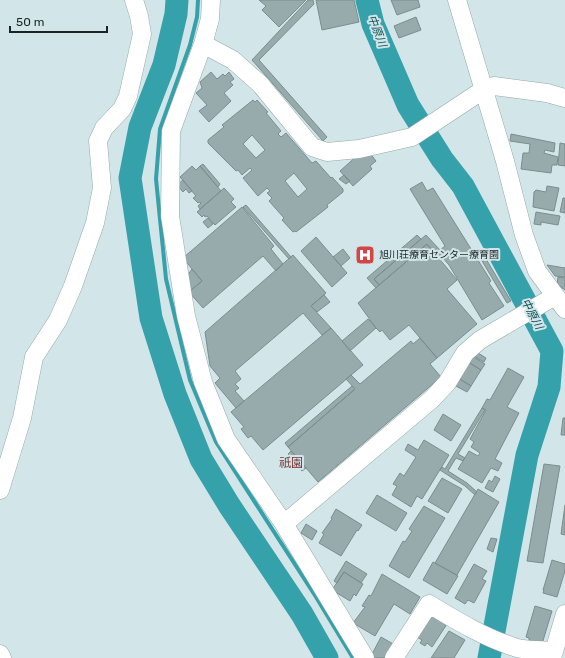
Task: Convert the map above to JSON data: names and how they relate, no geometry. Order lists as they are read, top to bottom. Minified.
{"districts":["祇園"],"water":["中原川"],"places":{"hospital":["旭川荘療育センター療育園"]},"scale_bar":"50 m"}
